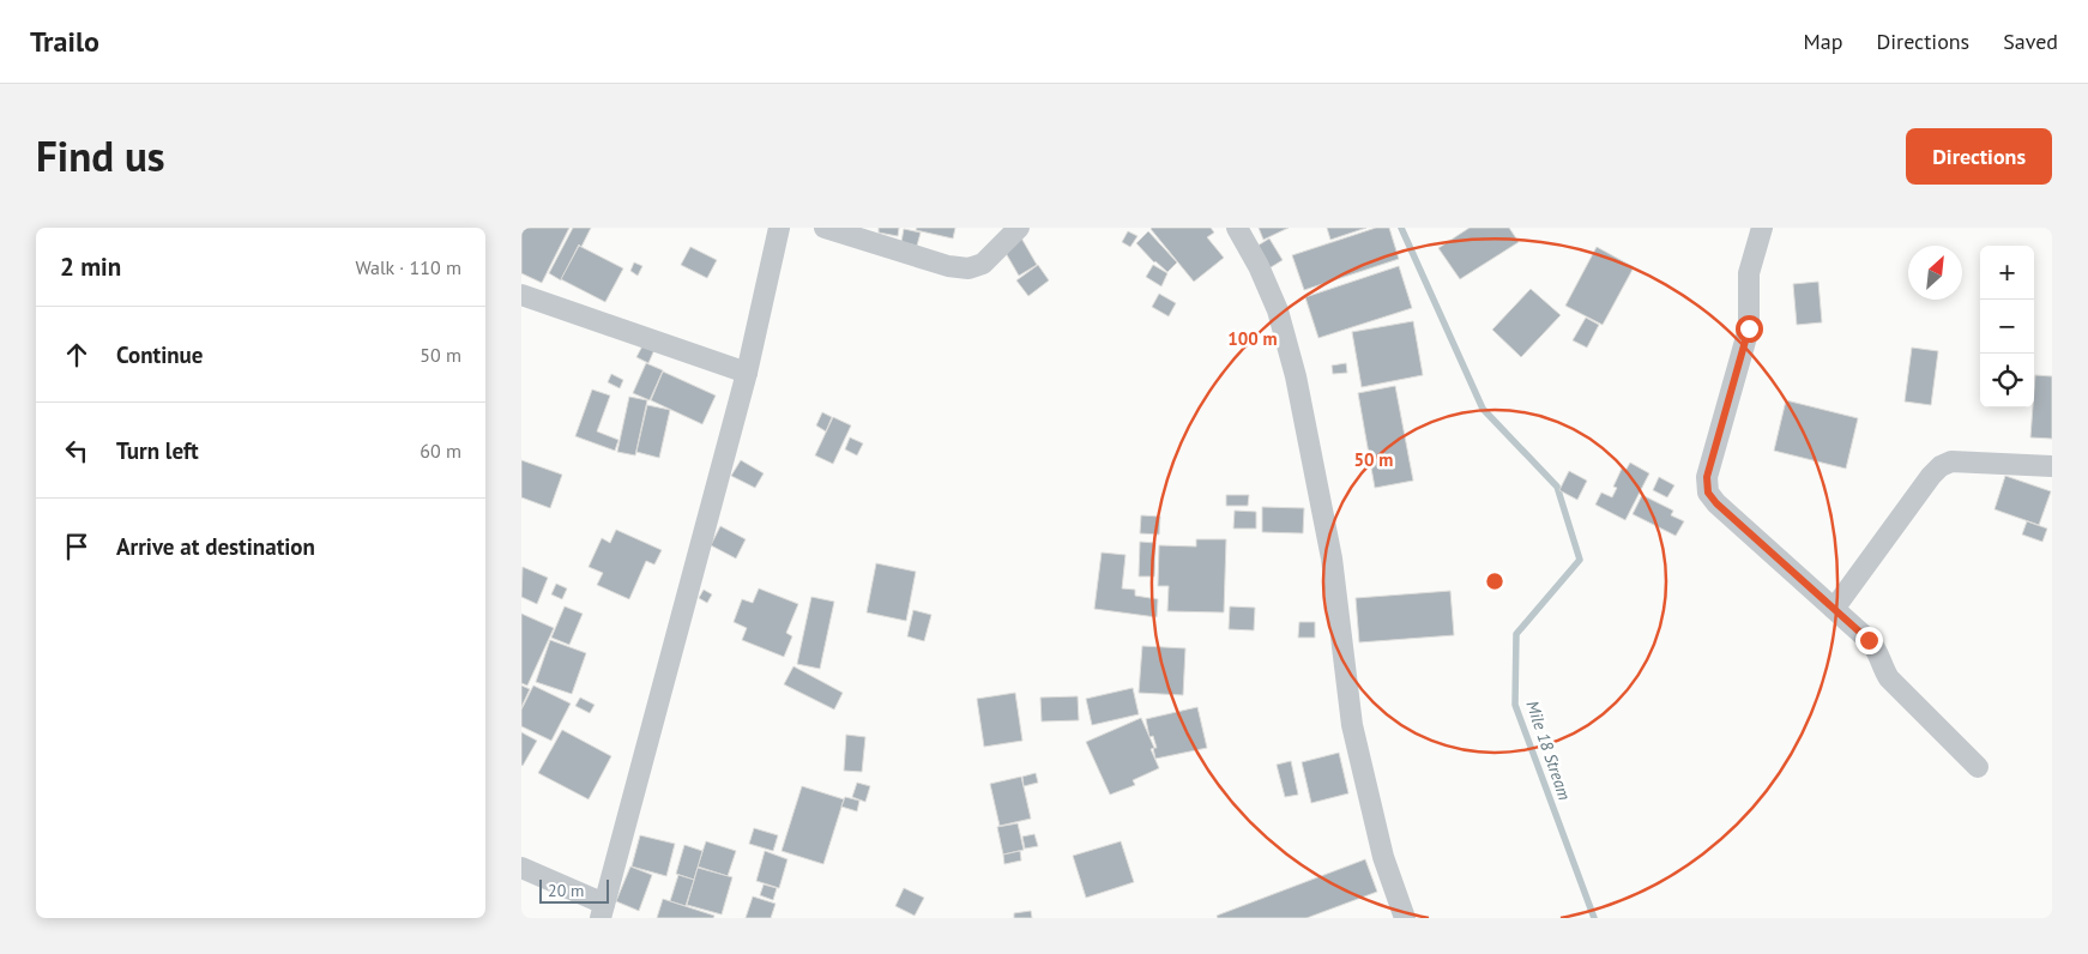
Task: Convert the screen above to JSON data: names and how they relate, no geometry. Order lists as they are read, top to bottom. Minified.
{"water":["Mile 18 Stream"],"scale_bar":"20 m","north":"top right","page":{"header":"Trailo","nav":["Map","Directions","Saved"],"title":"Find us","buttons":"Directions","heading":["2 min","Walk · 110 m"],"map_buttons":["+","−"],"list":[["Continue","50 m"],["Turn left","60 m"],"Arrive at destination"],"scale":"20 m"},"rings":["100 m","50 m"]}
